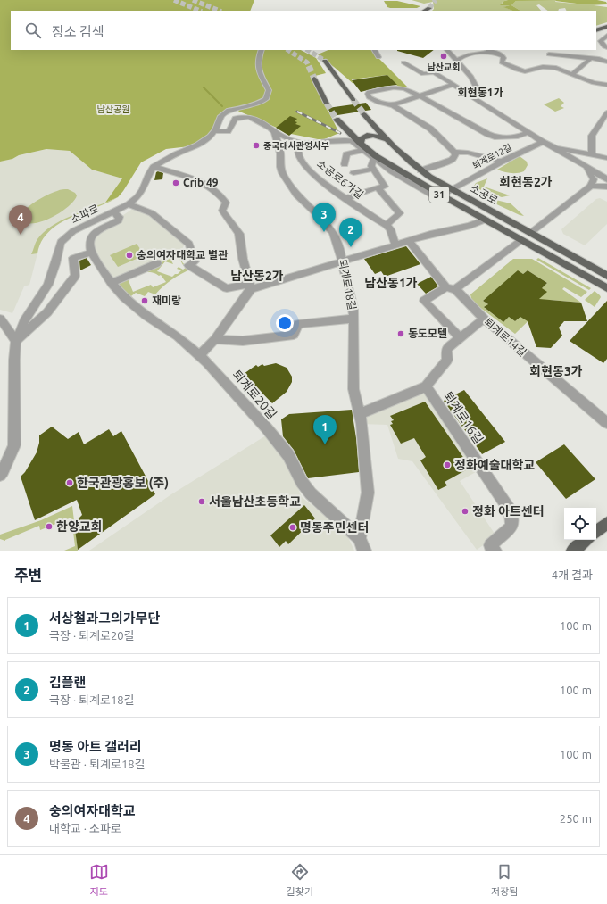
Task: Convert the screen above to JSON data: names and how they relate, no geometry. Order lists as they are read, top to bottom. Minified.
{"streets":{"main road":["31","소공로"],"street":["퇴계로12길","소공로6가길","소파로","퇴계로18길","퇴계로14길","퇴계로20길","퇴계로16길"]},"crossings":[["퇴계로12길","소공로"],["퇴계로18길","퇴계로20길"]],"districts":["회현동1가","회현동2가","남산동2가","남산동1가","회현동3가"],"parks":["남산공원"],"places":["남산교회","중국대사관영사부","Crib 49","숭의여자대학교 별관","재미랑","동도모텔","정화예술대학교","한국관광홍보 (주)","서울남산초등학교","정화 아트센터","한양교회","명동주민센터"],"page":{"search":"장소 검색","pins":["3","4","2","1"],"heading":["주변","4개 결과"],"list":[{"mark":"1","name":"서상철과그의가무단","note":"극장 · 퇴계로20길","value":"100 m"},{"mark":"2","name":"김플랜","note":"극장 · 퇴계로18길","value":"100 m"},{"mark":"3","name":"명동 아트 갤러리","note":"박물관 · 퇴계로18길","value":"100 m"},{"mark":"4","name":"숭의여자대학교","note":"대학교 · 소파로","value":"250 m"}],"nav":["지도","길찾기","저장됨"]}}
